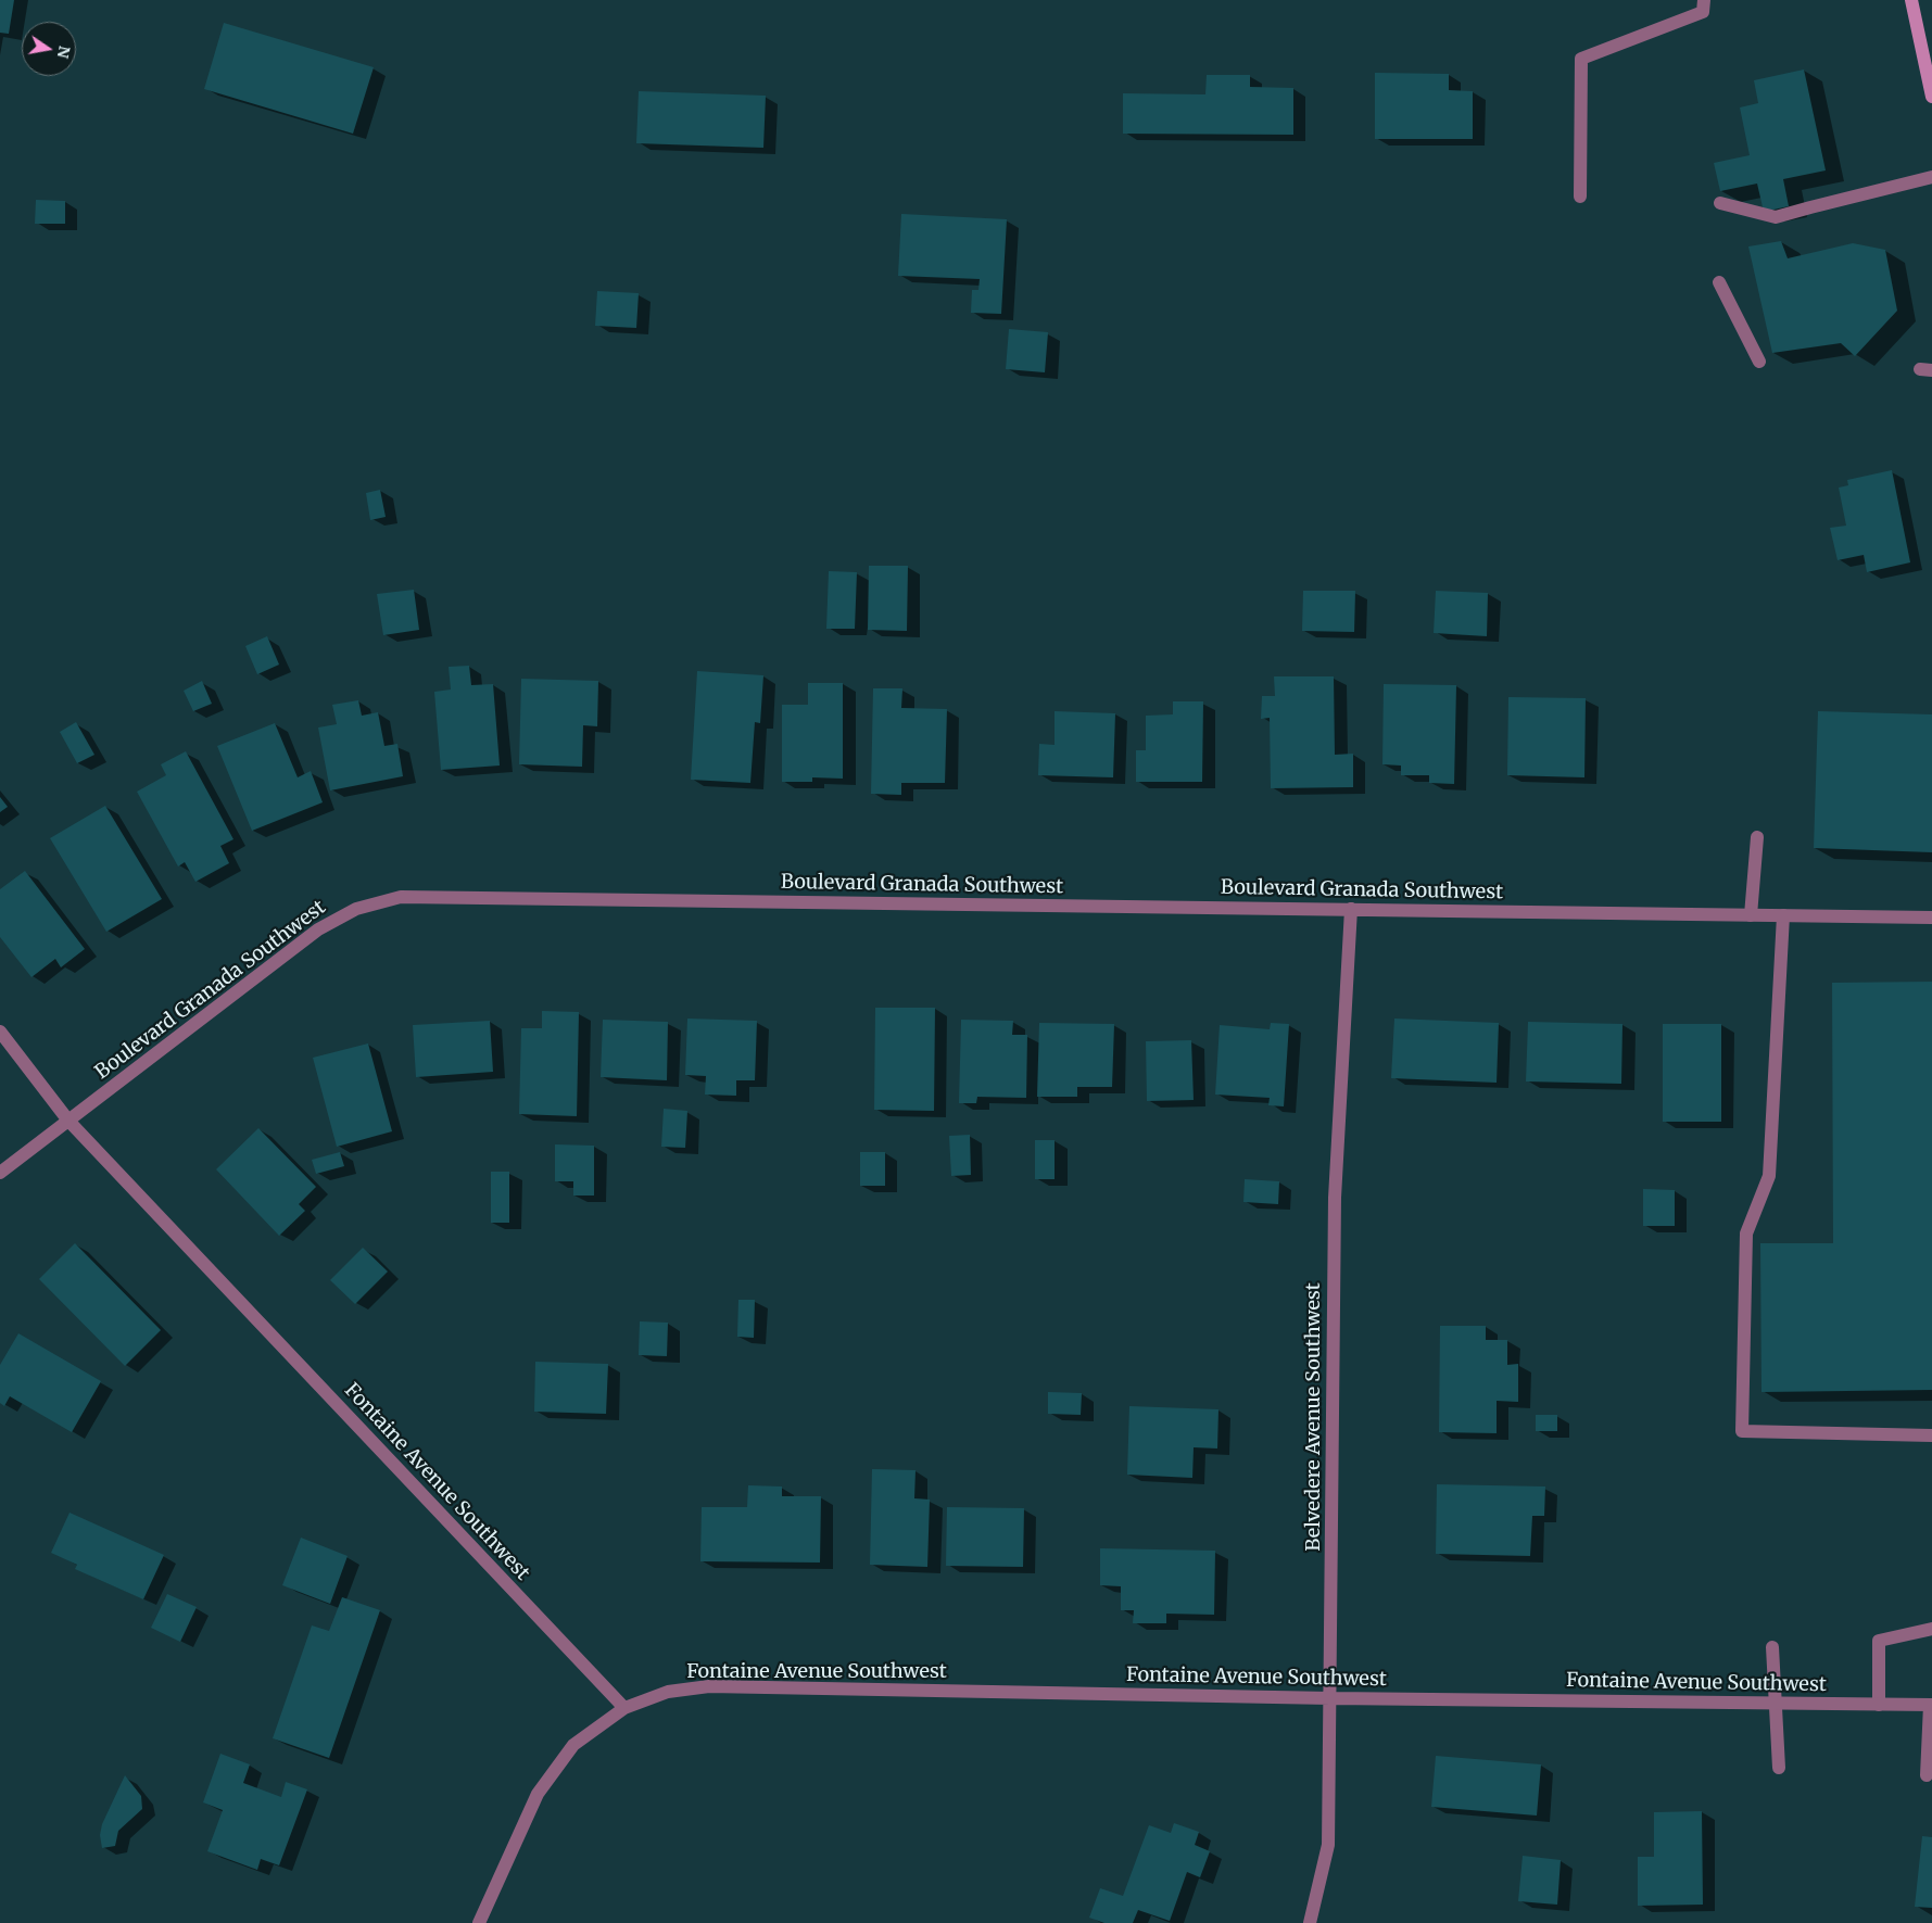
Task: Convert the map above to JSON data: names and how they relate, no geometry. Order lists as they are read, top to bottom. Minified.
{"streets":{"street":["Boulevard Granada Southwest","Belvedere Avenue Southwest","Fontaine Avenue Southwest"]},"crossings":[["Boulevard Granada Southwest","Belvedere Avenue Southwest"],["Boulevard Granada Southwest","Fontaine Avenue Southwest"],["Belvedere Avenue Southwest","Fontaine Avenue Southwest"]],"north":"right"}
